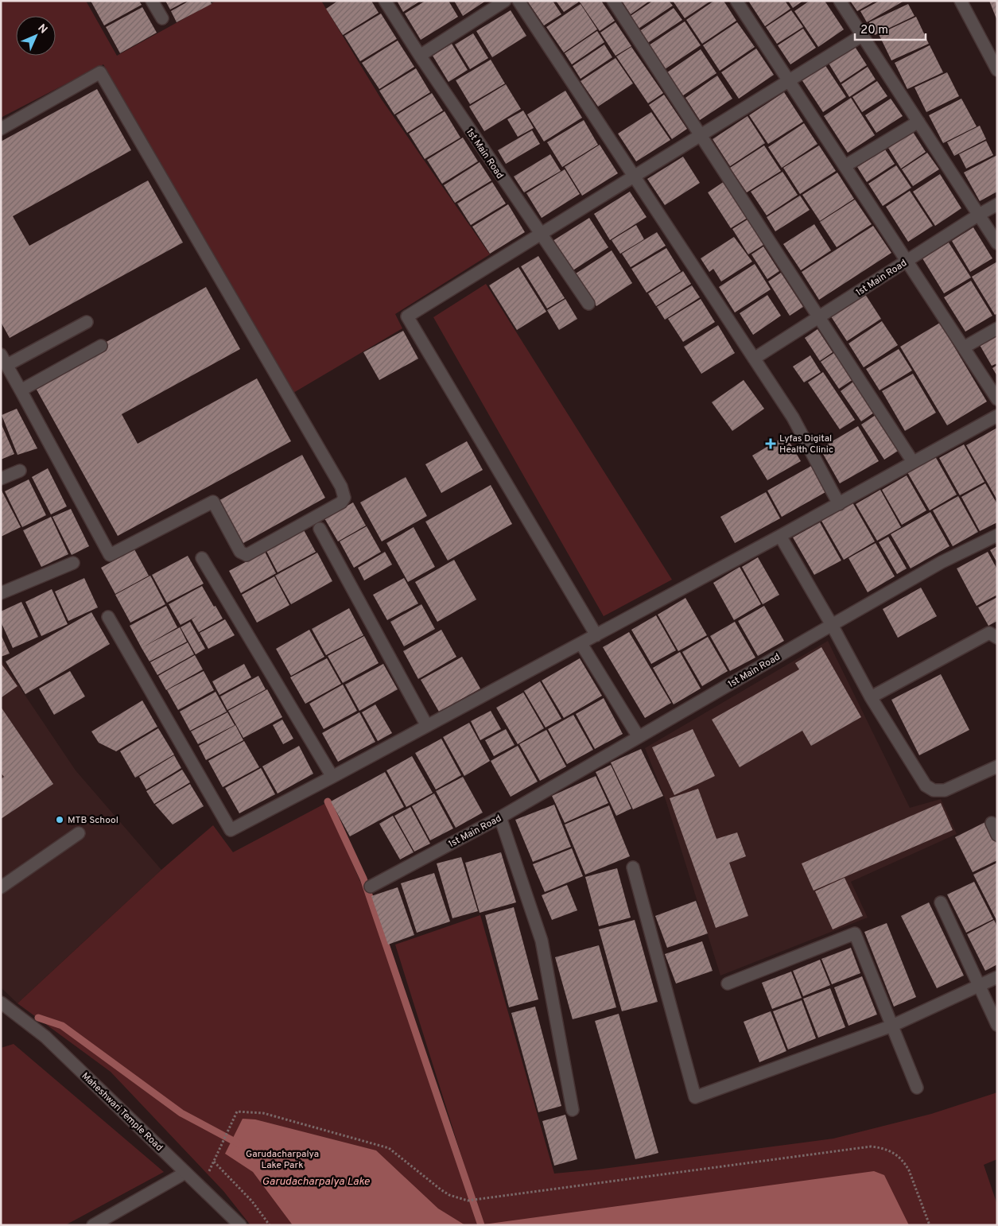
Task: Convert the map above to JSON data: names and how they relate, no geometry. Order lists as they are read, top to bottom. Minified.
{"streets":{"street":["1st Main Road","Maheshwari Temple Road"]},"water":["Garudacharpalya Lake"],"parks":["Garudacharpalya Lake Park"],"places":{"health":["Lyfas Digital Health Clinic"],"other":["MTB School"]},"scale_bar":"20 m","north":"top right"}
